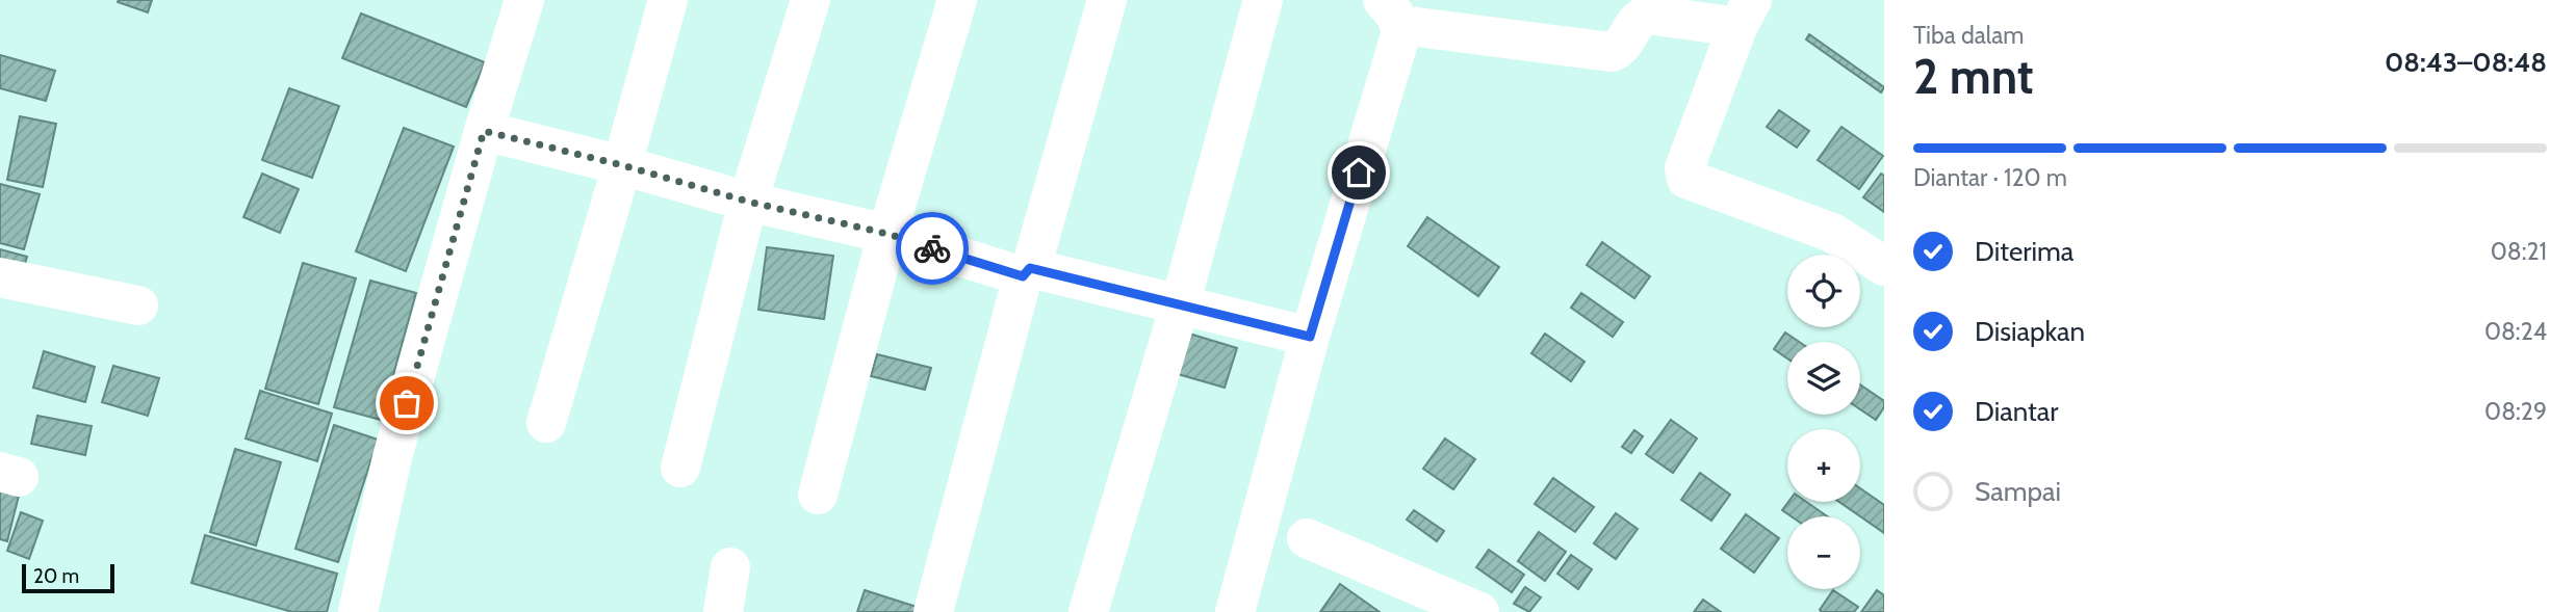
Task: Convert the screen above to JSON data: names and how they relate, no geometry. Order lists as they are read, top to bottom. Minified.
{"scale_bar":"20 m","page":{"heading":["2 mnt","Tiba dalam","08:43–08:48"],"bar":"Diantar · 120 m","list":[["Diterima","08:21"],["Disiapkan","08:24"],["Diantar","08:29"],"Sampai"],"map_buttons":["+","−"],"scale":"20 m"}}
